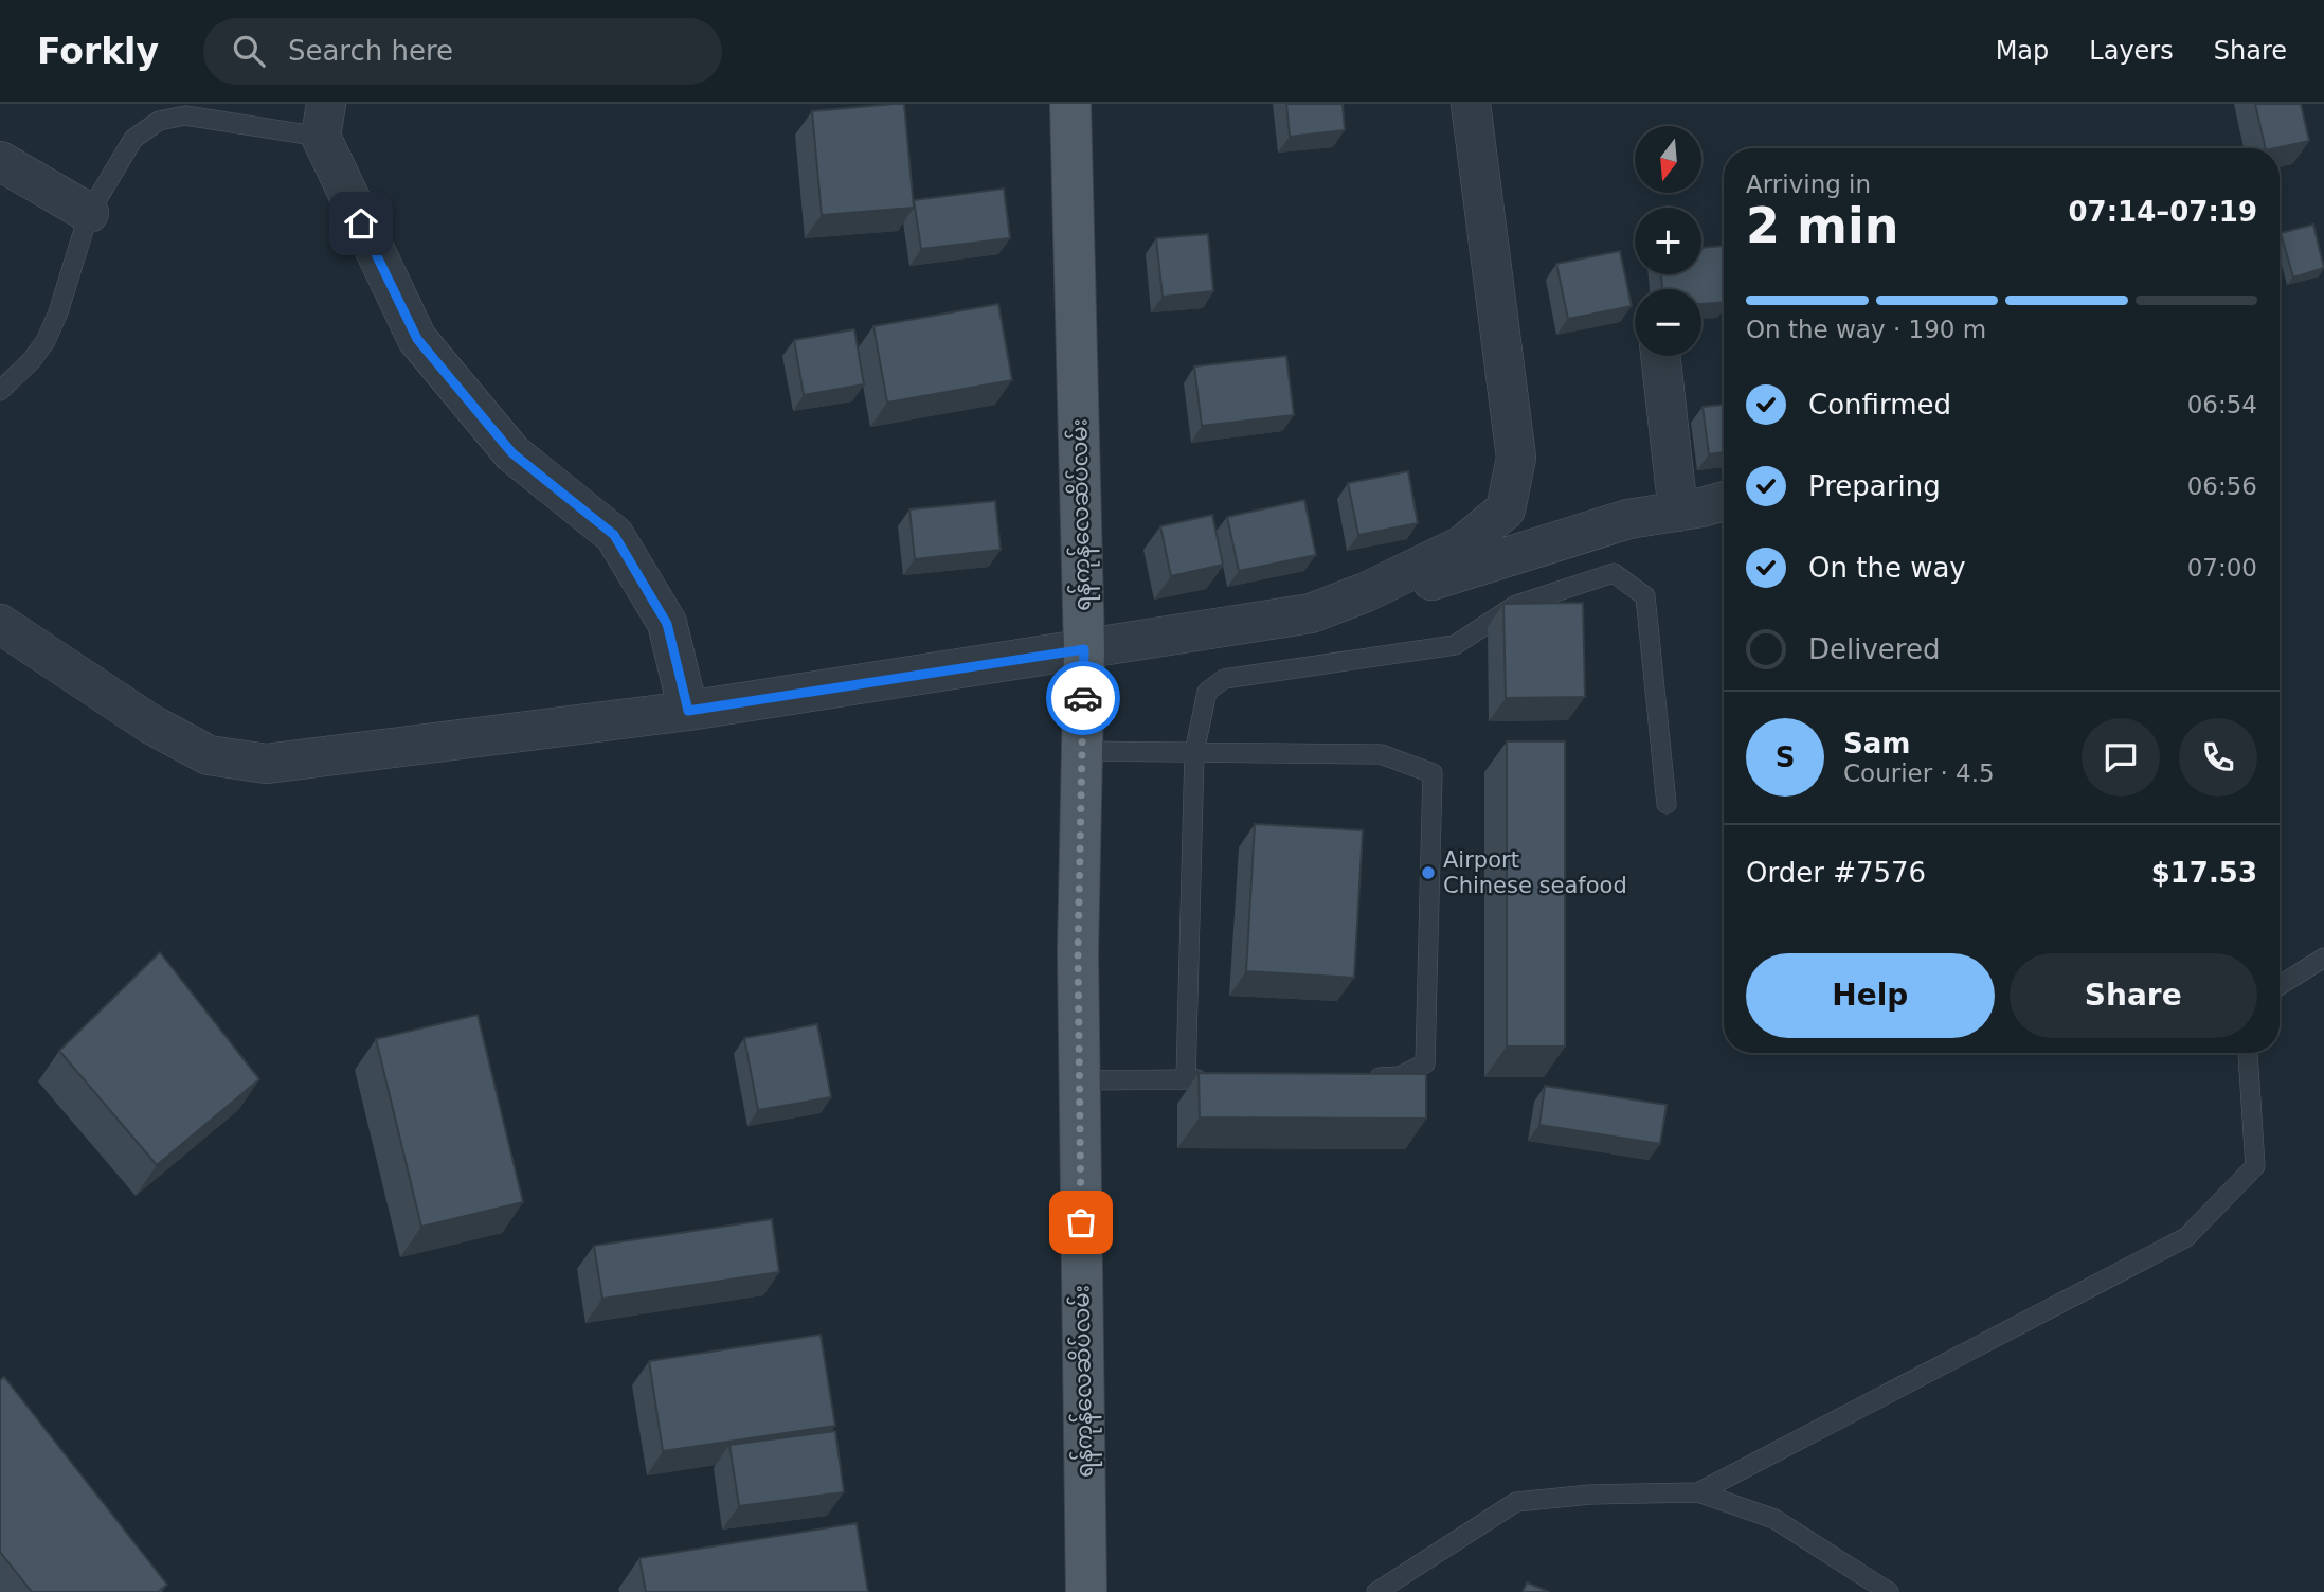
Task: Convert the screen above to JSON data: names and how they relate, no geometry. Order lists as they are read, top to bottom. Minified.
{"streets":{"main road":["ရန်ကုန်လေဆိပ်လမ်း"]},"places":["Airport Chinese seafood"],"north":"bottom","page":{"header":"Forkly","search":"Search here","nav":["Map","Layers","Share"],"map_buttons":["+","−"],"heading":["2 min","Arriving in","07:14–07:19"],"panel":["Sam","Courier · 4.5","Order #7576","$17.53"],"bar":"On the way · 190 m","list":[["Confirmed","06:54"],["Preparing","06:56"],["On the way","07:00"],"Delivered"],"round":"S","buttons":["Help","Share"]}}
